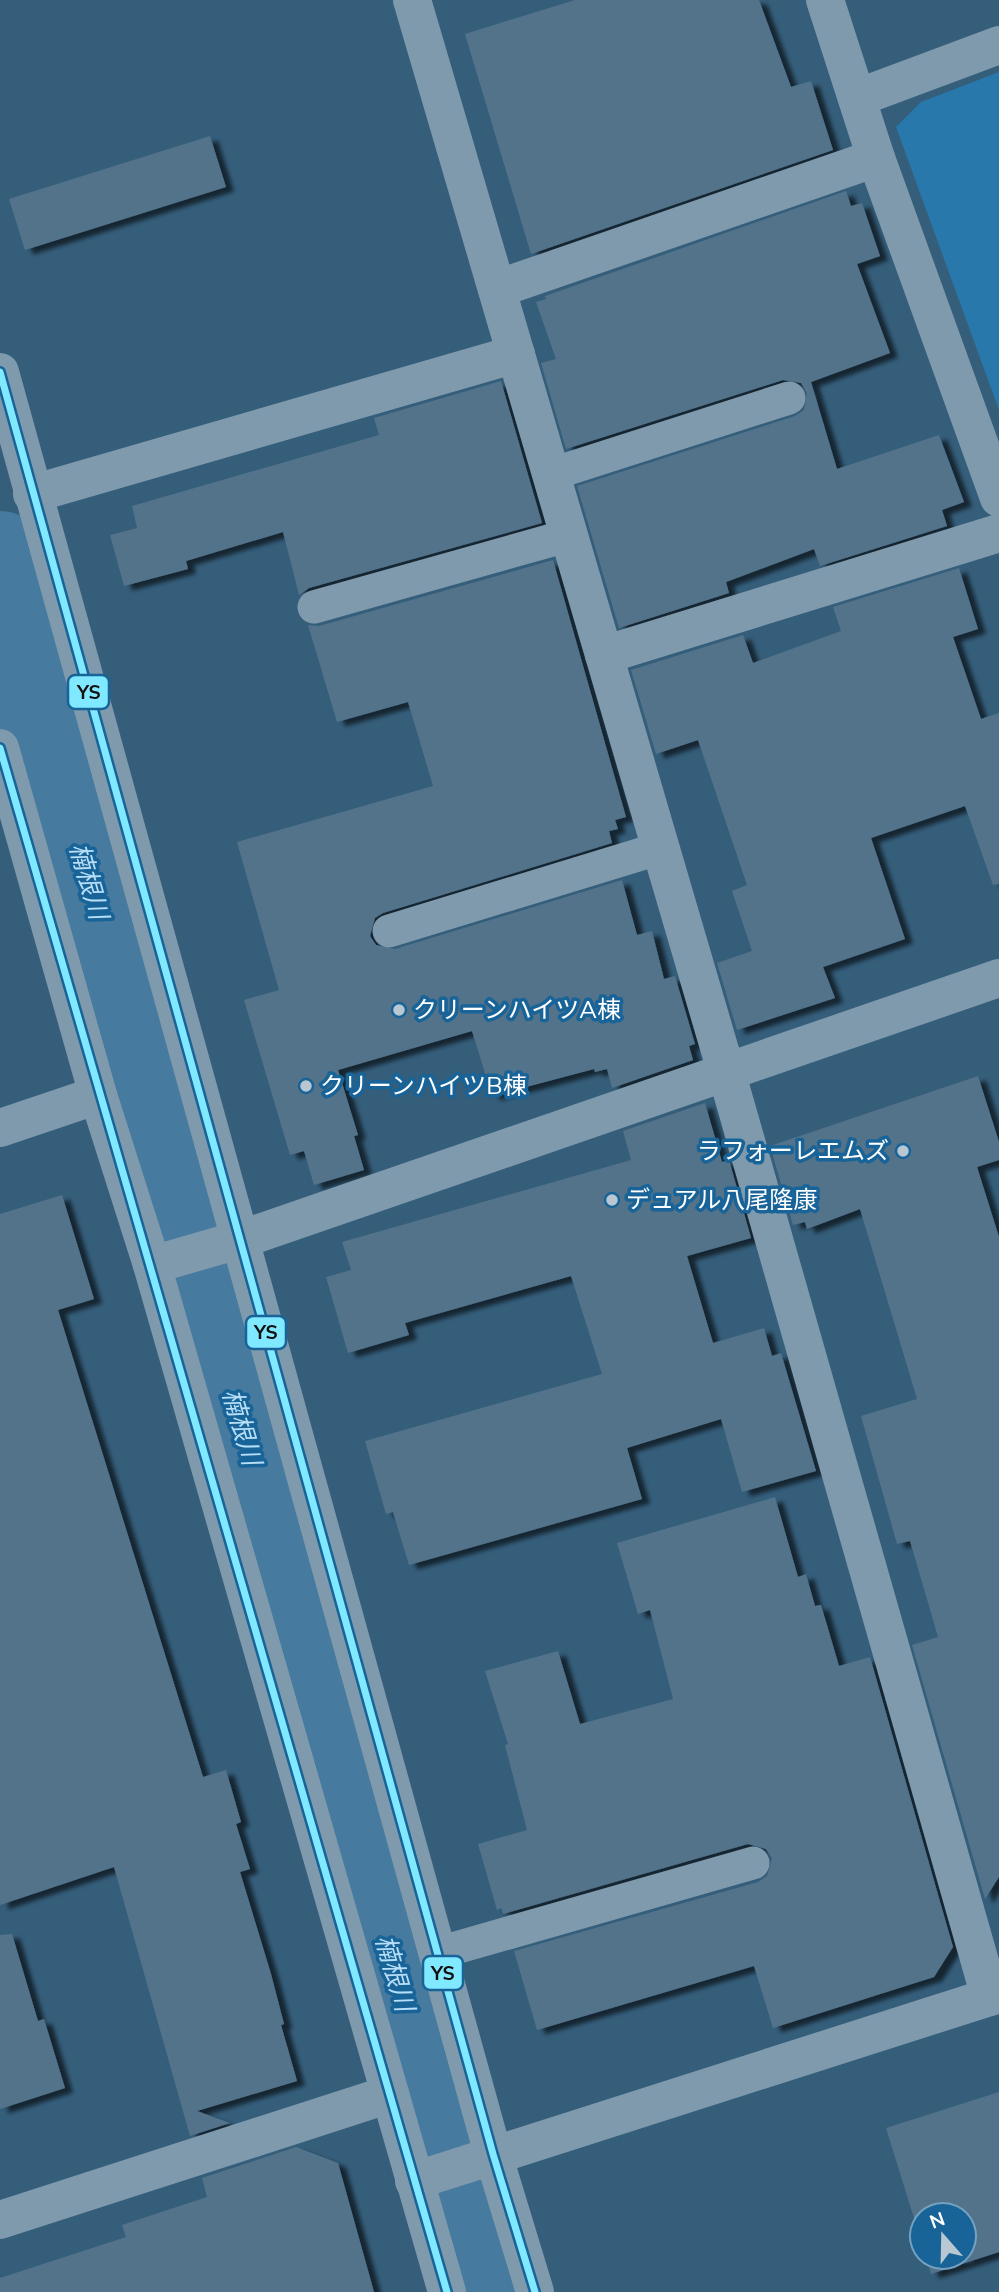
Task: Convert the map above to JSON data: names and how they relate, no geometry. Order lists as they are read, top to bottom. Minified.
{"water":["楠根川"],"places":["クリーンハイツA棟","クリーンハイツB棟","ラフォーレエムズ","デュアル八尾隆康"],"lines":["transit line YS"],"north":"top"}
